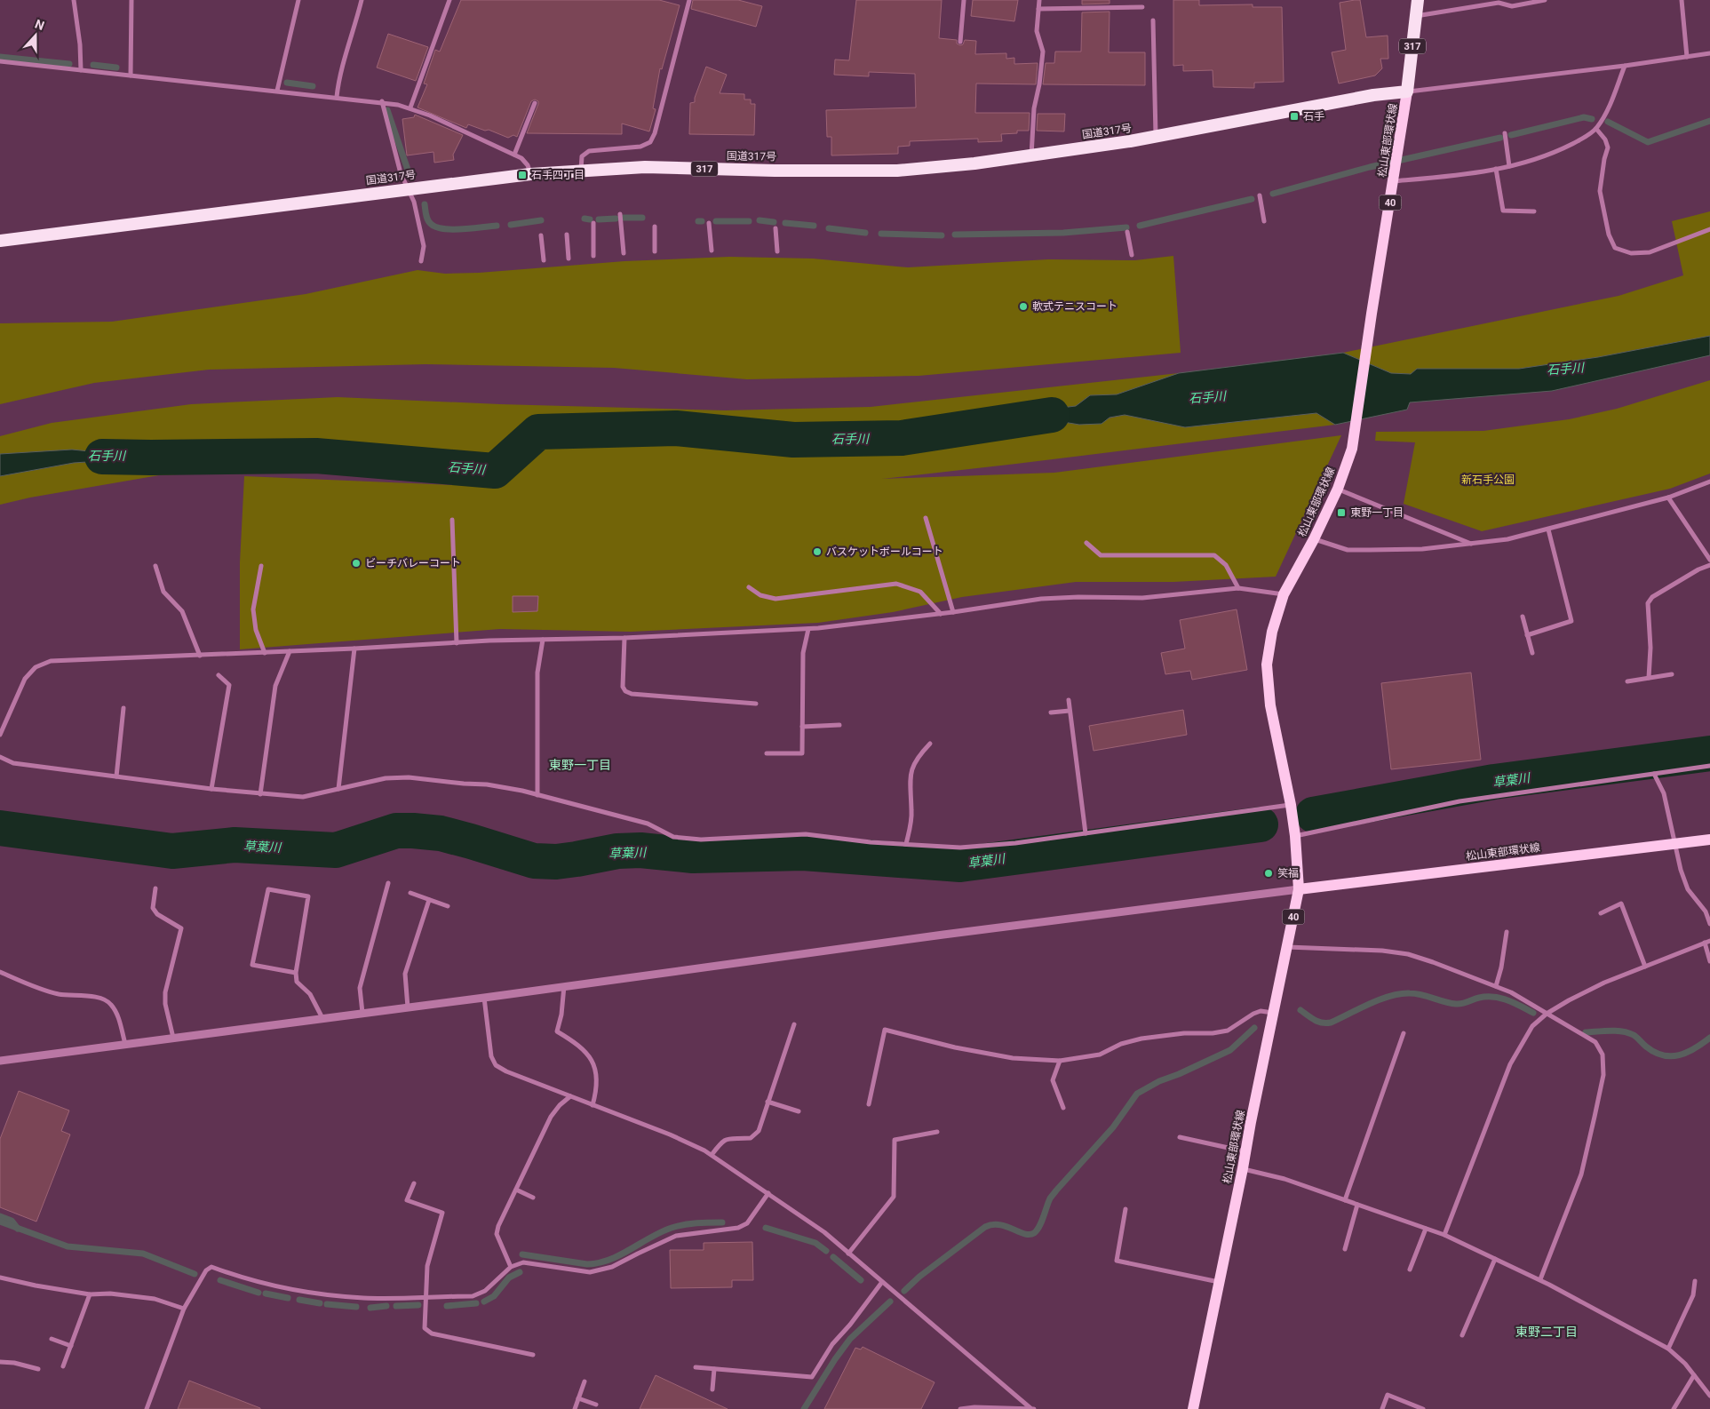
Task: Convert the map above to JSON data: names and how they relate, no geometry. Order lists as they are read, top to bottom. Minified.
{"streets":{"highway":["317","国道317号"],"main road":["松山東部環状線","40"]},"crossings":[["317","国道317号"],["317","松山東部環状線"],["国道317号","松山東部環状線"]],"districts":["東野一丁目","東野二丁目"],"water":["石手川","草葉川"],"parks":["新石手公園"],"places":{"transit":["石手","石手四丁目","東野一丁目"],"other":["軟式テニスコート","バスケットボールコート","ビーチバレーコート","笑福"]},"north":"top"}
